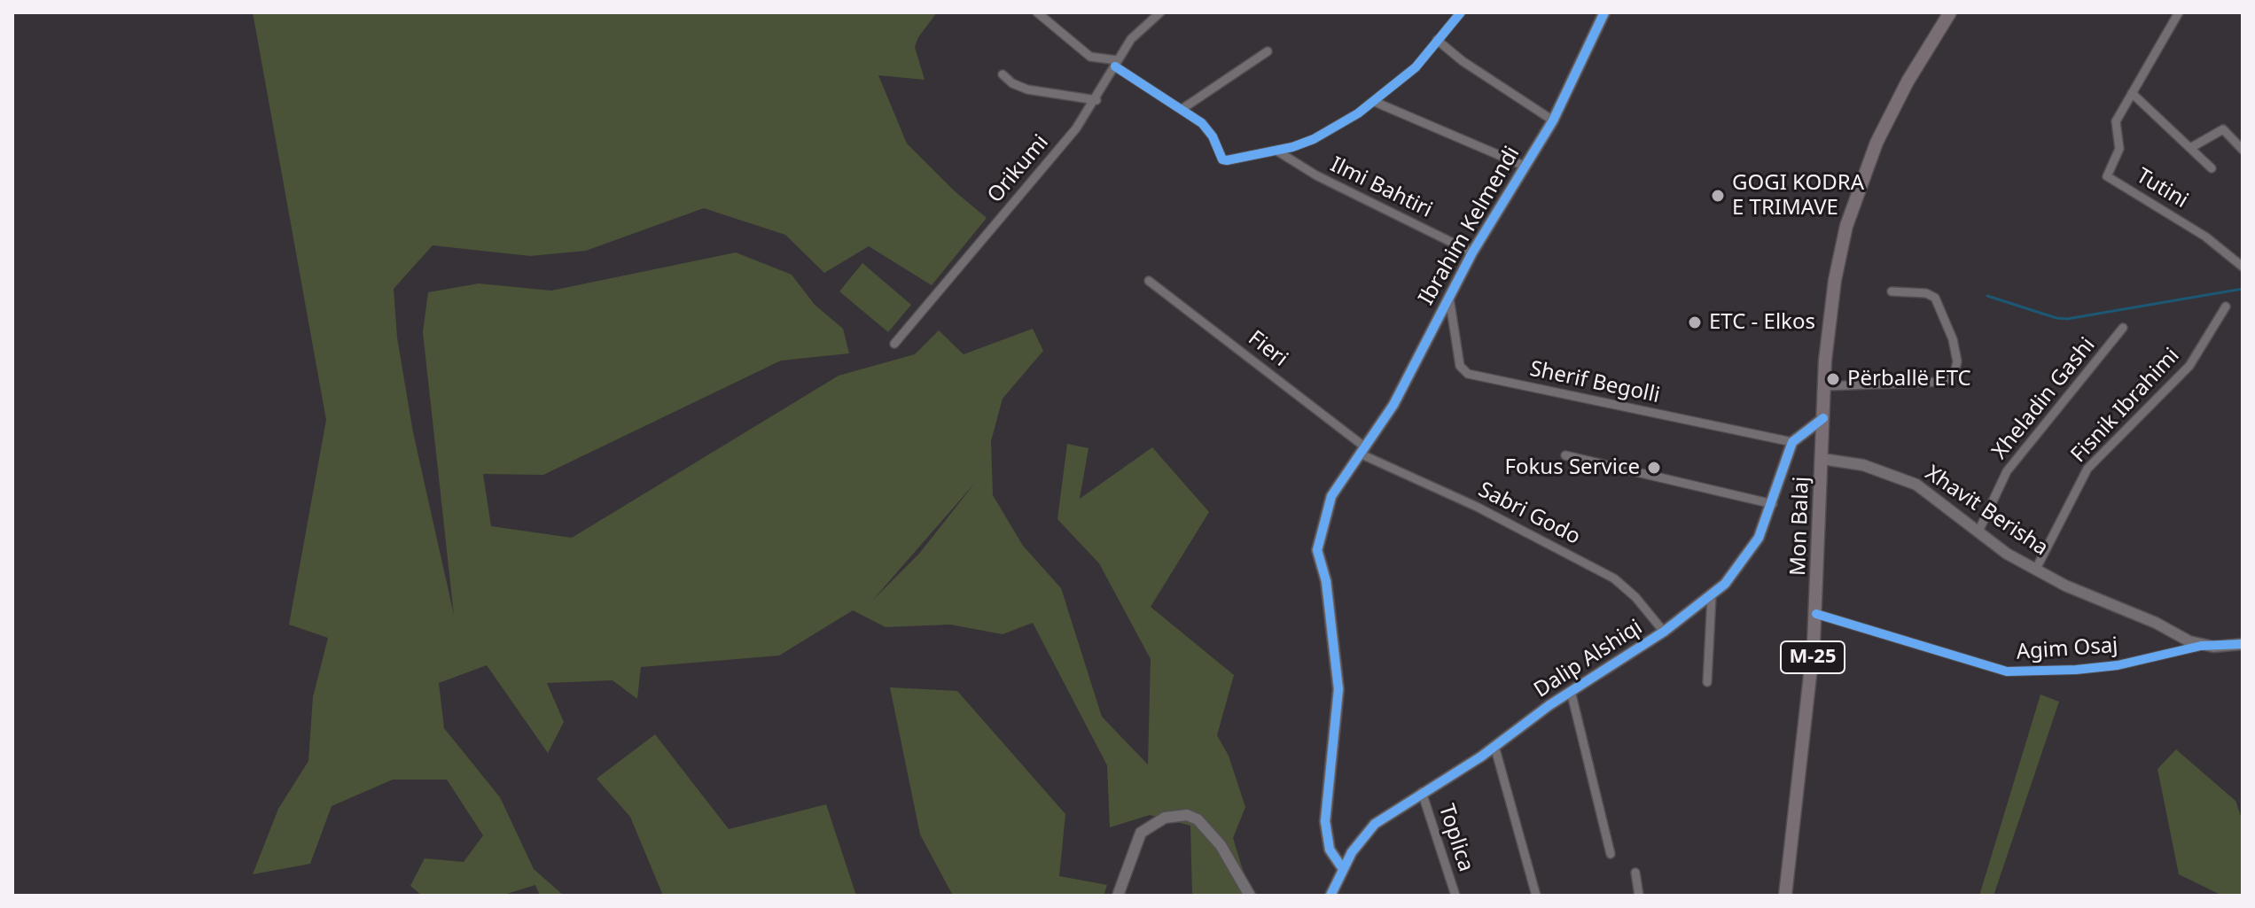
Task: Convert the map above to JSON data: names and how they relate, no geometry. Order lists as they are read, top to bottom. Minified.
{"streets":{"main road":["Mon Balaj","M-25"],"street":["Orikumi","Ilmi Bahtiri","Tutini","Ibrahim Kelmendi","Fieri","Sherif Begolli","Xheladin Gashi","Fisnik Ibrahimi","Xhavit Berisha","Sabri Godo","Agim Osaj","Dalip Alshiqi","Toplica"]},"crossings":[["Ilmi Bahtiri","Ibrahim Kelmendi"],["Ibrahim Kelmendi","Fieri"],["Ibrahim Kelmendi","Sherif Begolli"],["Ibrahim Kelmendi","Sabri Godo"],["Ibrahim Kelmendi","Dalip Alshiqi"],["Fieri","Sabri Godo"],["Sherif Begolli","Dalip Alshiqi"],["Xheladin Gashi","Xhavit Berisha"],["Fisnik Ibrahimi","Xhavit Berisha"],["Xhavit Berisha","Mon Balaj"],["Xhavit Berisha","Agim Osaj"],["Sabri Godo","Dalip Alshiqi"],["Mon Balaj","Agim Osaj"],["Dalip Alshiqi","Toplica"]],"places":["GOGI KODRA E TRIMAVE","ETC - Elkos","Përballë ETC","Fokus Service"]}
